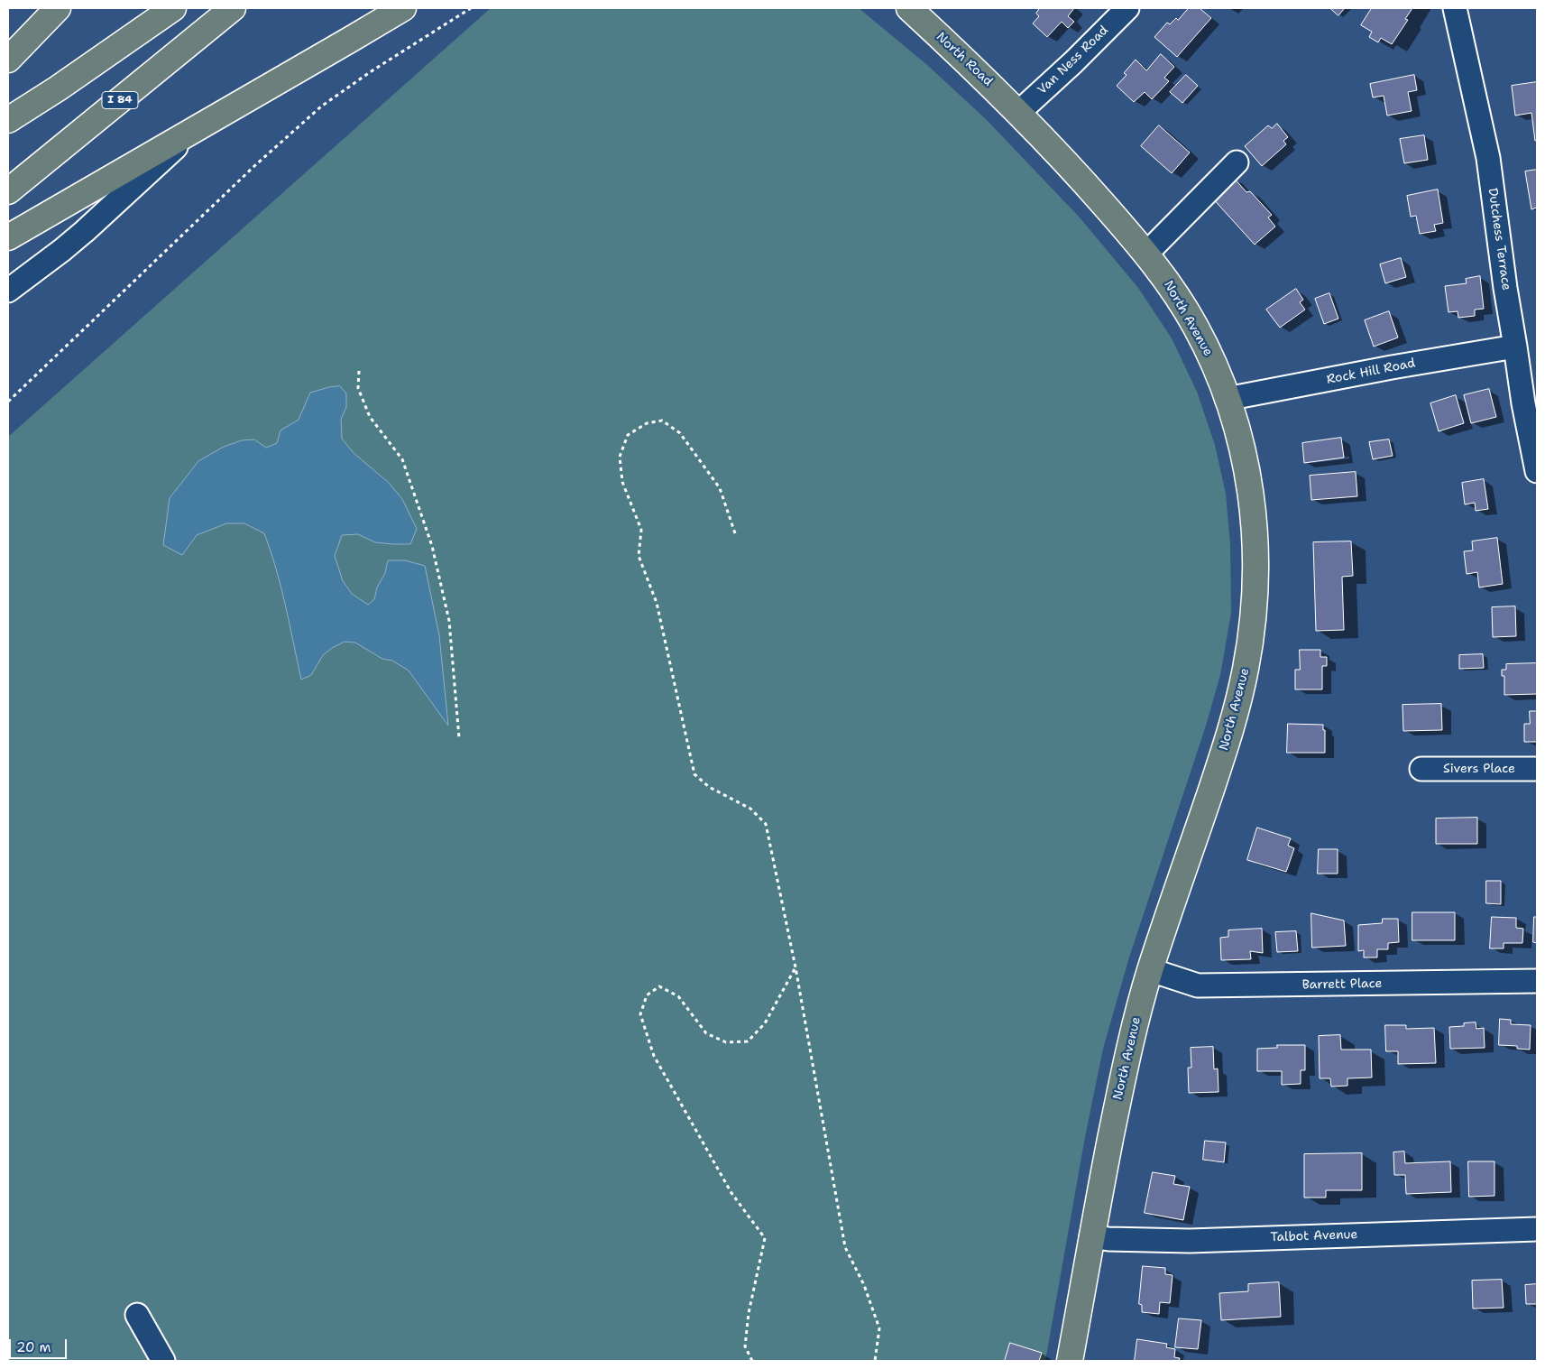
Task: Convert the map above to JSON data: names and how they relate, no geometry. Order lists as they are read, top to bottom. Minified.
{"streets":{"main road":["North Road","I 84","North Avenue"],"street":["Van Ness Road","Dutchess Terrace","Rock Hill Road","Sivers Place","Barrett Place","Talbot Avenue"]},"crossings":[["North Road","Van Ness Road"],["North Road","North Avenue"],["Van Ness Road","North Avenue"],["Dutchess Terrace","Rock Hill Road"],["North Avenue","Rock Hill Road"],["North Avenue","Barrett Place"],["North Avenue","Talbot Avenue"]],"scale_bar":"20 m"}
